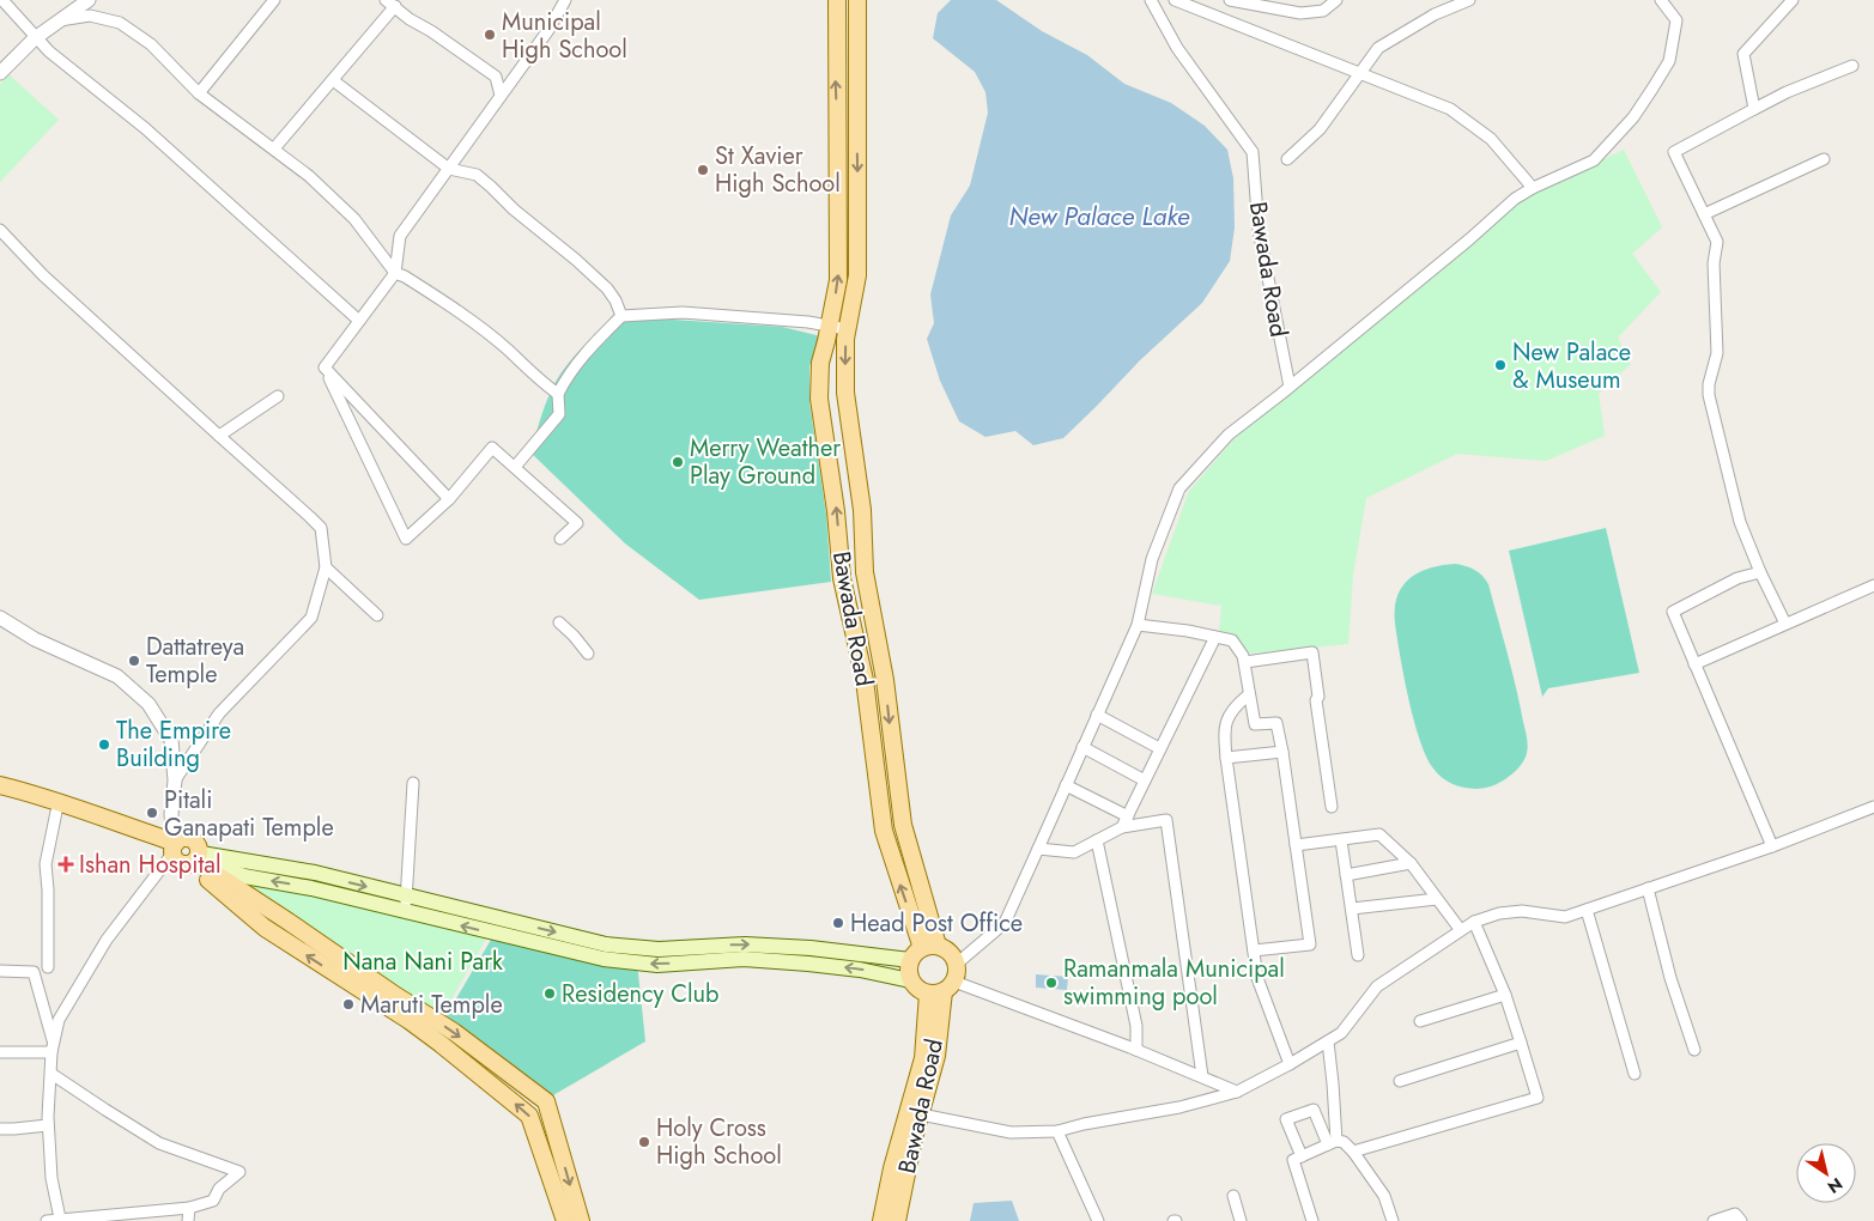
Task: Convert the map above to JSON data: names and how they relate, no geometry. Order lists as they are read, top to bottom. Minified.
{"streets":{"main road":["Bawada Road"]},"water":["New Palace Lake"],"parks":["Nana Nani Park"],"places":{"other":["Municipal High School","St Xavier High School","New Palace & Museum","Merry Weather Play Ground","Dattatreya Temple","The Empire Building","Pitali Ganapati Temple","Head Post Office","Ramanmala Municipal swimming pool","Residency Club","Maruti Temple","Holy Cross High School"],"health":["Ishan Hospital"]},"north":"bottom right"}
